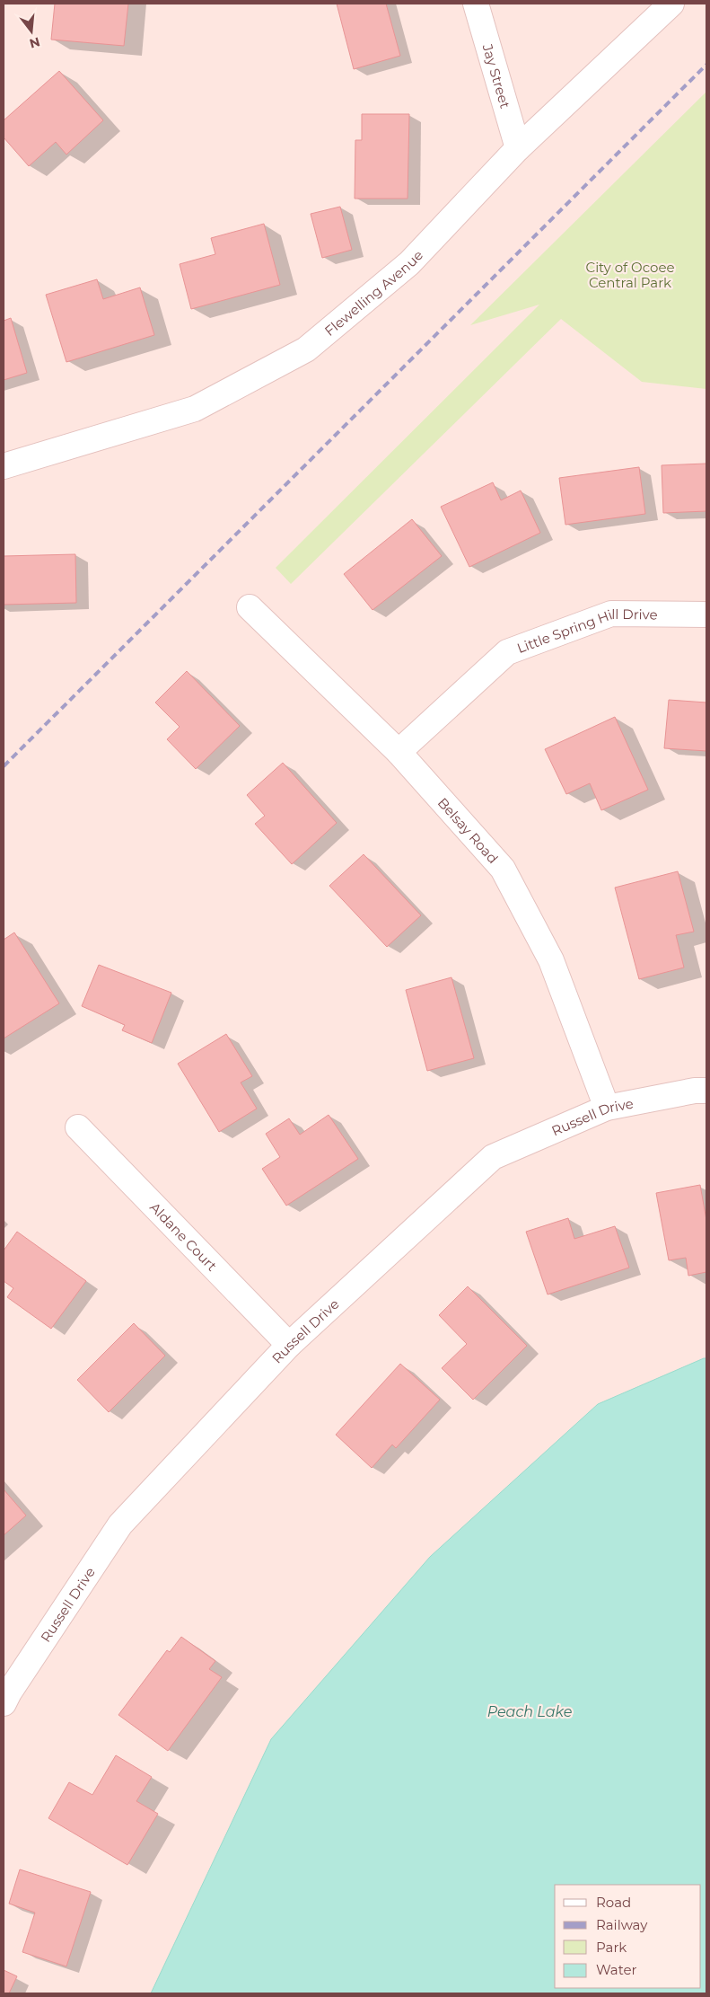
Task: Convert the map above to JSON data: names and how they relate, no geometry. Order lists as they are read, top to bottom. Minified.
{"streets":{"street":["Jay Street","Flewelling Avenue","Little Spring Hill Drive","Belsay Road","Russell Drive","Aldane Court"]},"crossings":[["Jay Street","Flewelling Avenue"],["Little Spring Hill Drive","Belsay Road"],["Belsay Road","Russell Drive"],["Russell Drive","Aldane Court"]],"water":["Peach Lake"],"parks":["City of Ocoee Central Park"],"legend":["Road","Railway","Park","Water"],"north":"bottom"}
